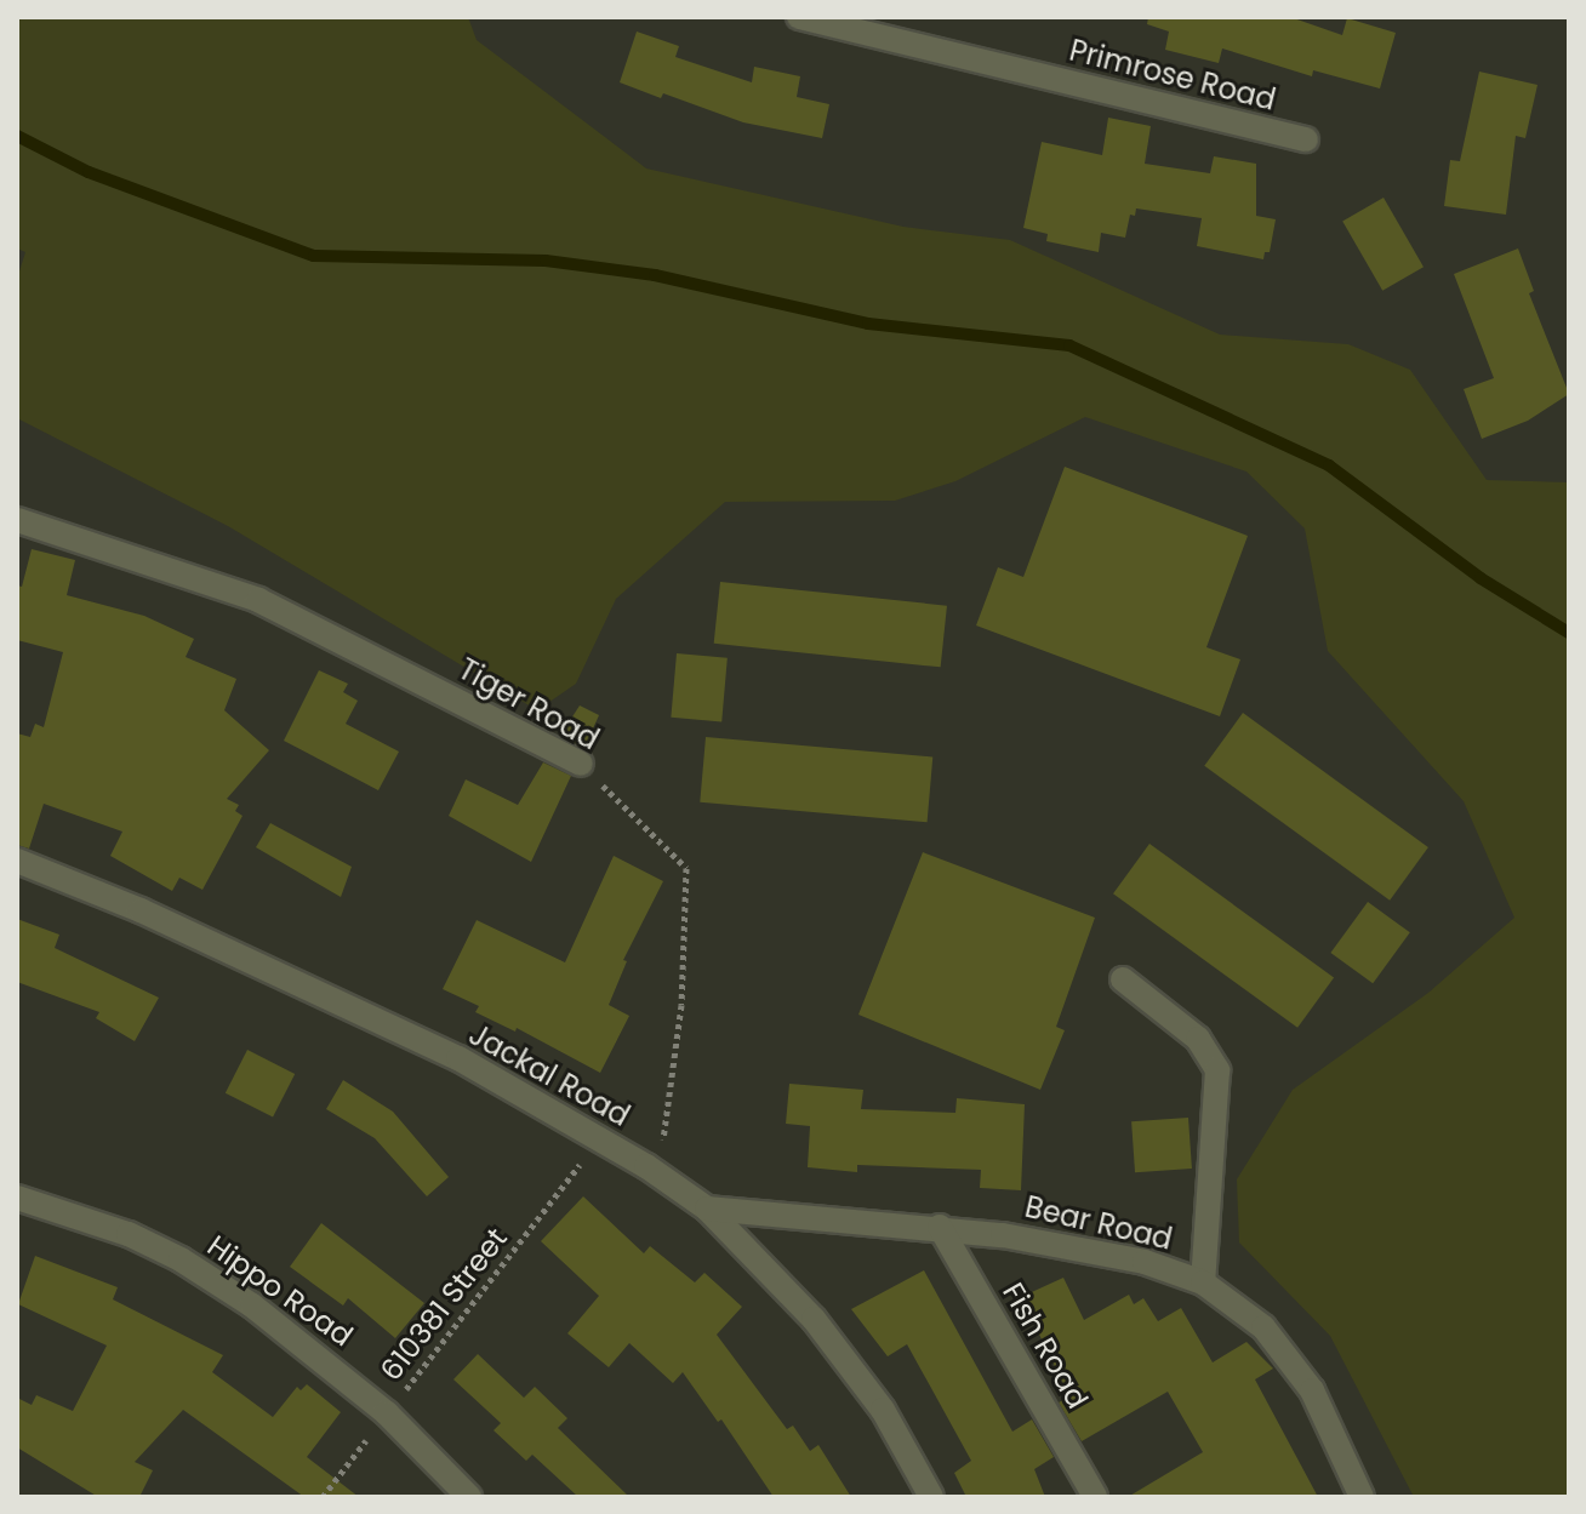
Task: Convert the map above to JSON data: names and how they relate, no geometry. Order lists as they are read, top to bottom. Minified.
{"streets":{"street":["Primrose Road","Tiger Road","Jackal Road","Bear Road","Hippo Road","Fish Road"],"path":["610381 Street"]},"crossings":[["Tiger Road","Jackal Road"],["Jackal Road","Bear Road"],["Jackal Road","610381 Street"],["Bear Road","Fish Road"],["Hippo Road","610381 Street"]]}
